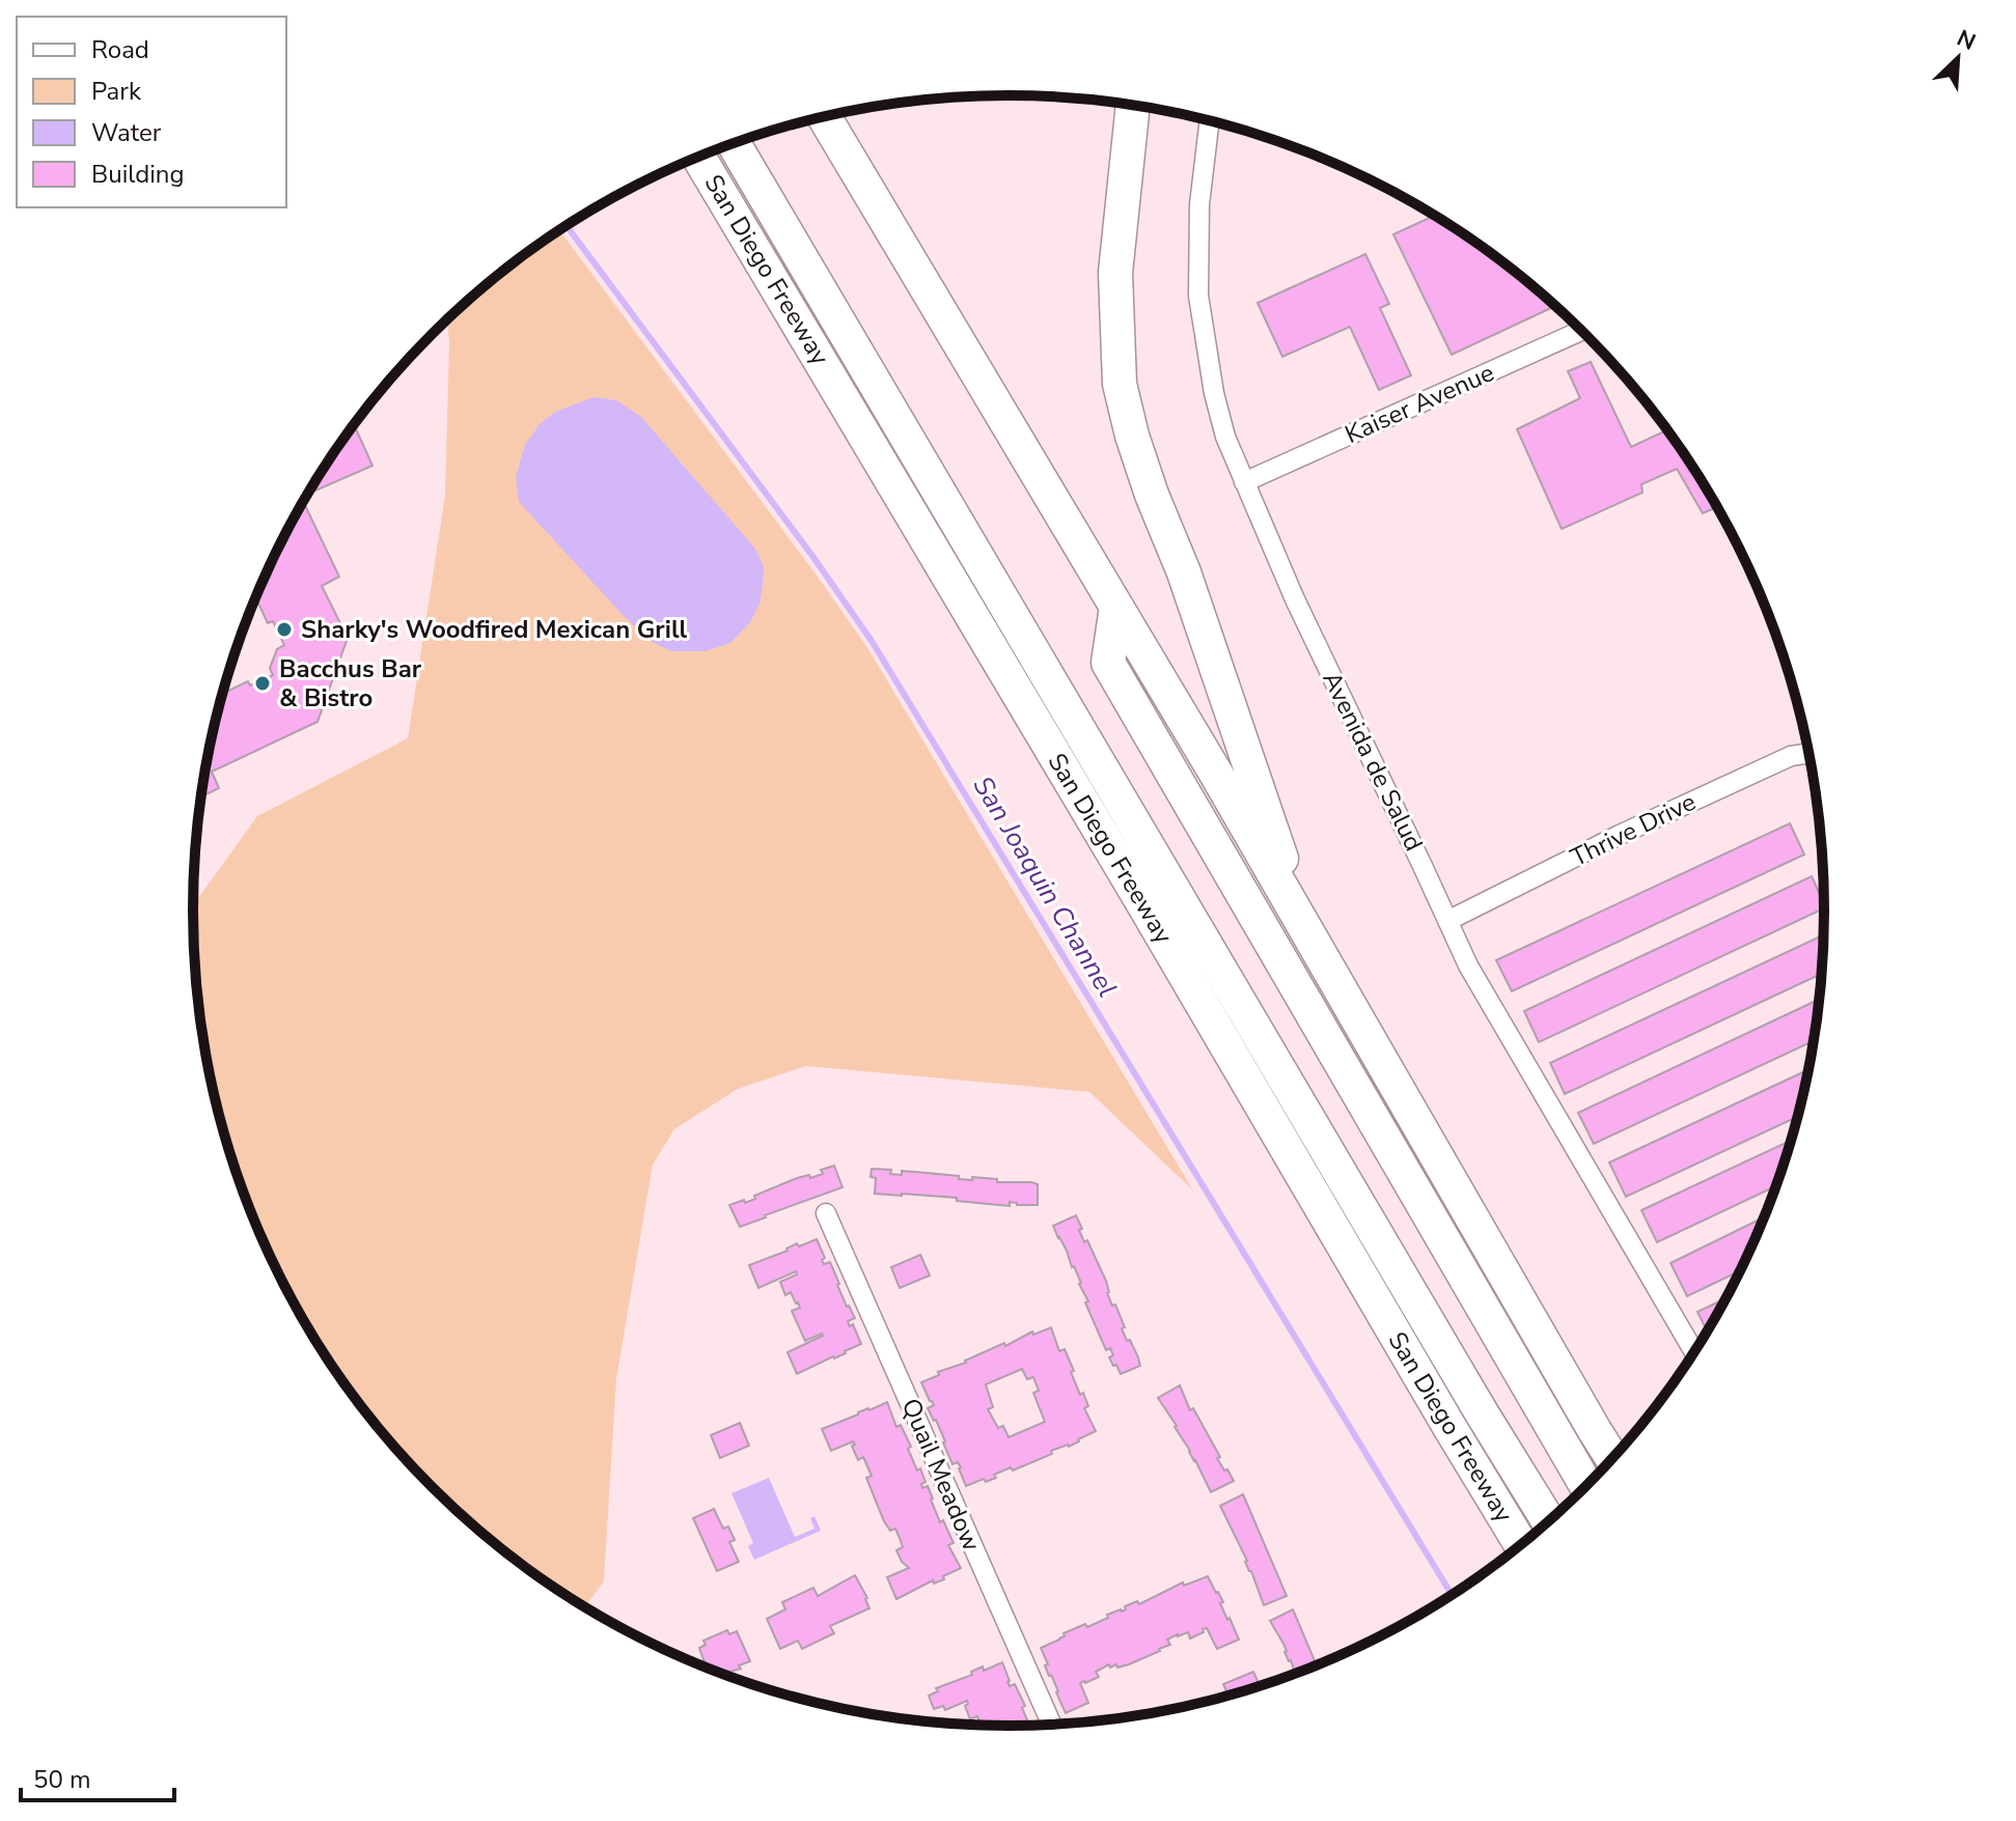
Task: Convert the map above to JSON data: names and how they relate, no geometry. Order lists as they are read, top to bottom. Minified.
{"streets":{"highway":["San Diego Freeway"],"street":["Kaiser Avenue","Avenida de Salud","Thrive Drive","Quail Meadow"]},"crossings":[["Kaiser Avenue","Avenida de Salud"],["Avenida de Salud","Thrive Drive"]],"water":["San Joaquin Channel"],"places":["Sharky's Woodfired Mexican Grill","Bacchus Bar & Bistro"],"legend":["Road","Park","Water","Building"],"scale_bar":"50 m","north":"top right"}
